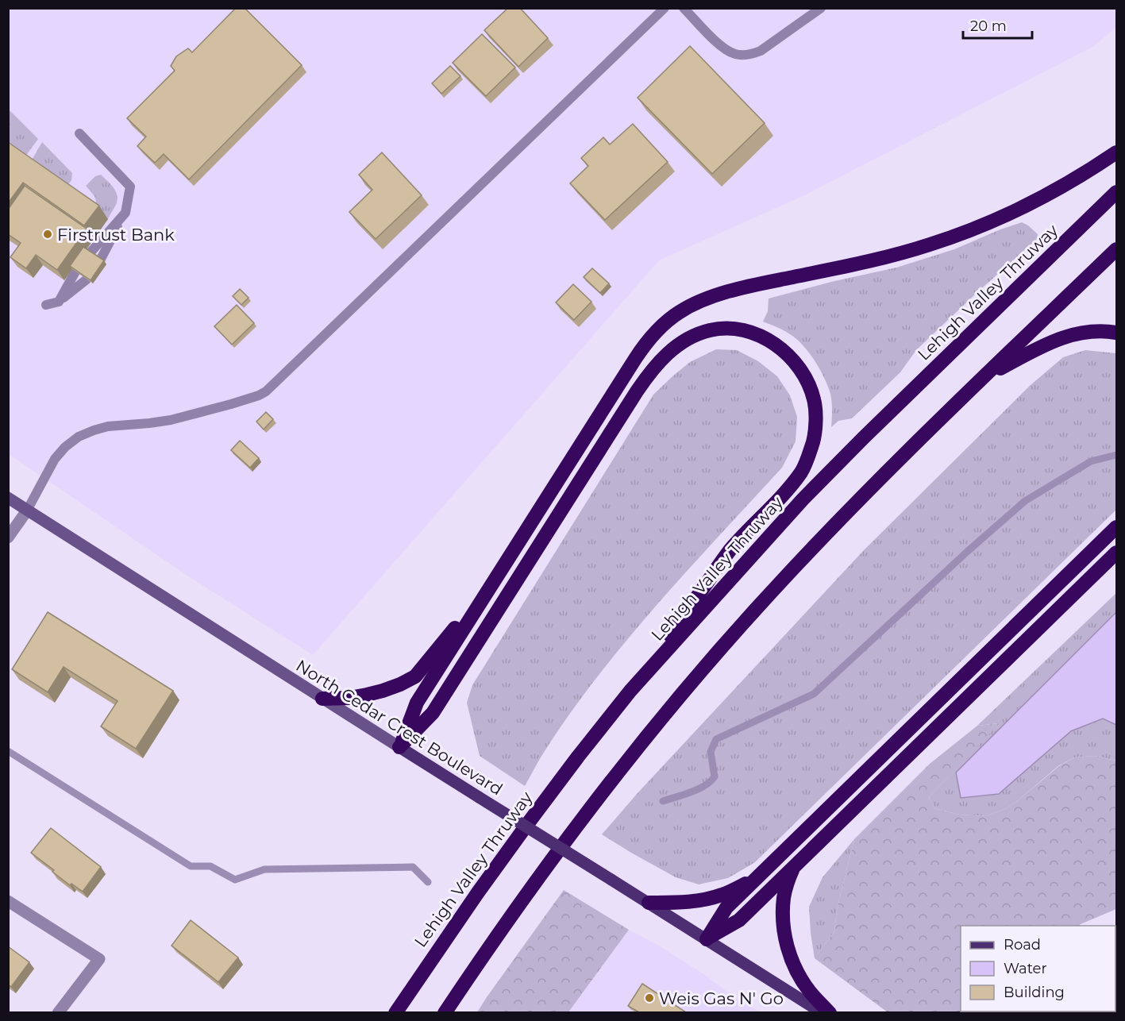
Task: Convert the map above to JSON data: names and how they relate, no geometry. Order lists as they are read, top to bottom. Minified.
{"streets":{"highway":["Lehigh Valley Thruway"],"main road":["North Cedar Crest Boulevard"]},"places":["Firstrust Bank","Weis Gas N' Go"],"legend":["Road","Water","Building"],"scale_bar":"20 m"}
